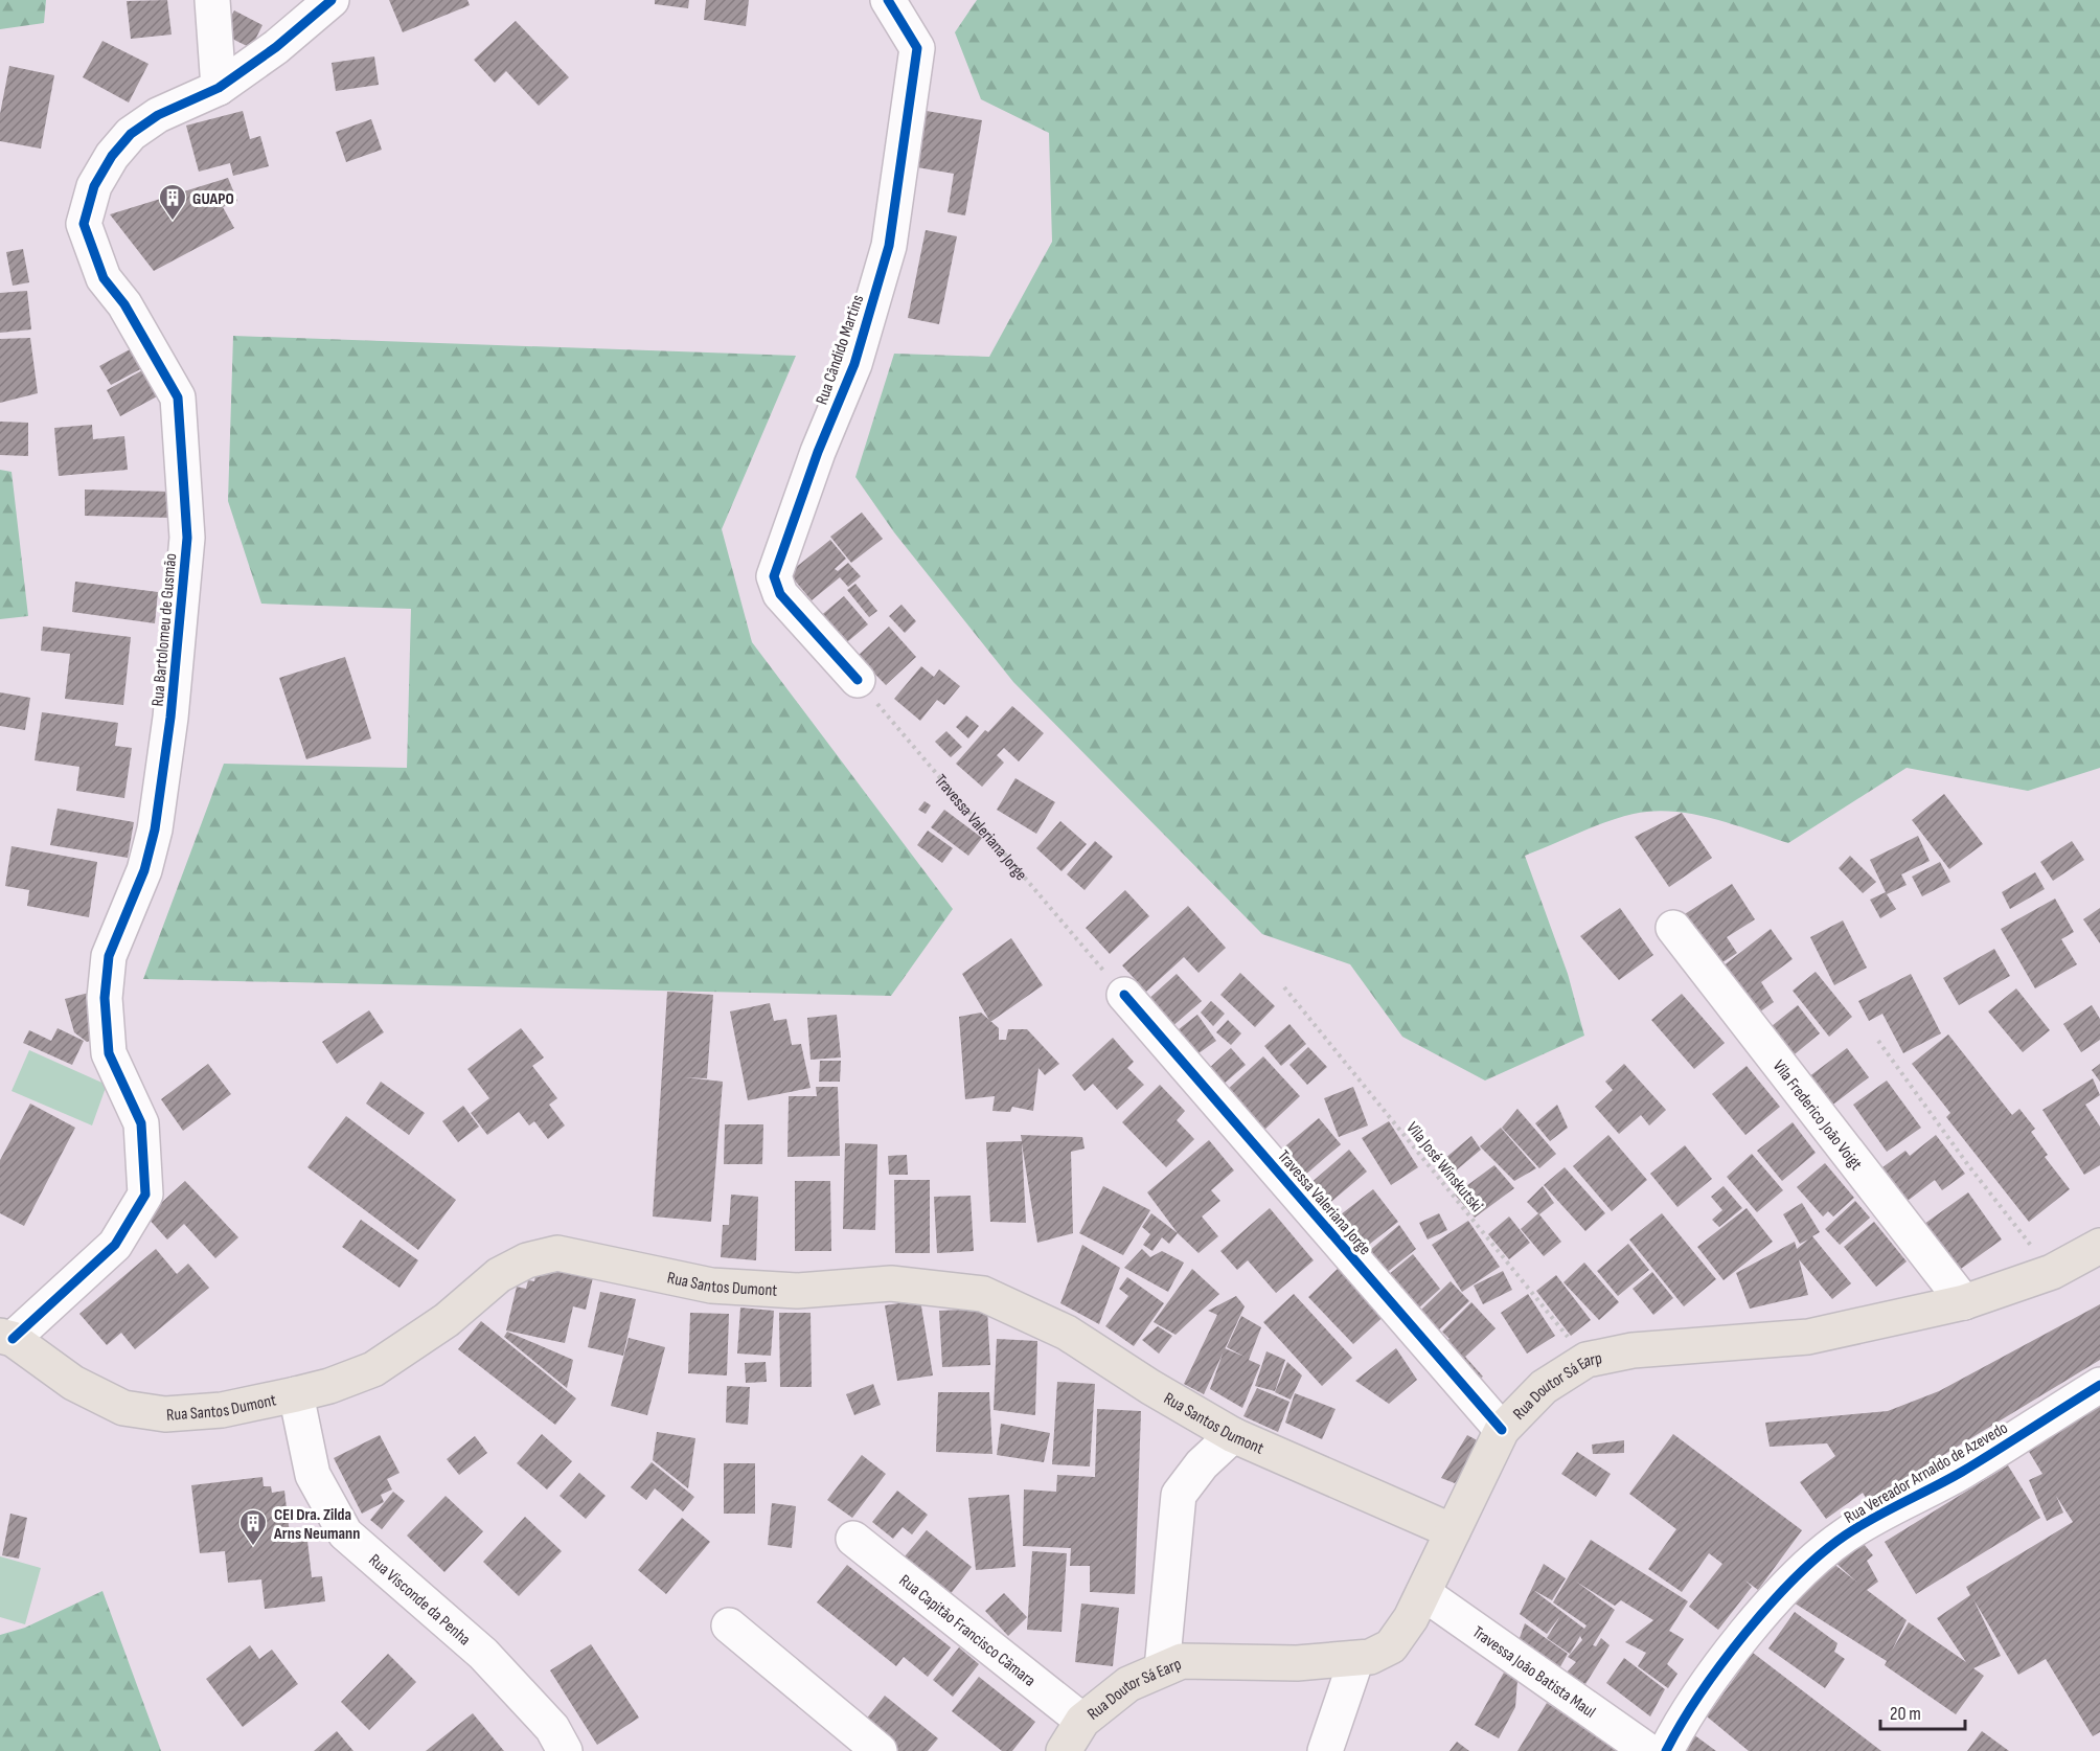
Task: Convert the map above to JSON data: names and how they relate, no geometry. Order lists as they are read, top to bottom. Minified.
{"streets":{"main road":["Rua Santos Dumont","Rua Doutor Sá Earp"],"street":["Rua Cândido Martins","Rua Bartolomeu de Gusmão","Travessa Valeriana Jorge","Vila Frederico João Voigt","Rua Vereador Arnaldo de Azevedo","Rua Visconde da Penha","Rua Capitão Francisco Câmara","Travessa João Batista Maul"],"path":["Vila José Winskutski"]},"crossings":[["Rua Cândido Martins","Travessa Valeriana Jorge"],["Rua Bartolomeu de Gusmão","Rua Santos Dumont"],["Travessa Valeriana Jorge","Rua Doutor Sá Earp"],["Vila Frederico João Voigt","Rua Doutor Sá Earp"],["Vila José Winskutski","Rua Doutor Sá Earp"],["Rua Santos Dumont","Rua Doutor Sá Earp"],["Rua Santos Dumont","Rua Visconde da Penha"],["Rua Doutor Sá Earp","Rua Capitão Francisco Câmara"],["Rua Doutor Sá Earp","Travessa João Batista Maul"]],"places":{"building":["GUAPO","CEI Dra. Zilda Arns Neumann"]},"scale_bar":"20 m"}
